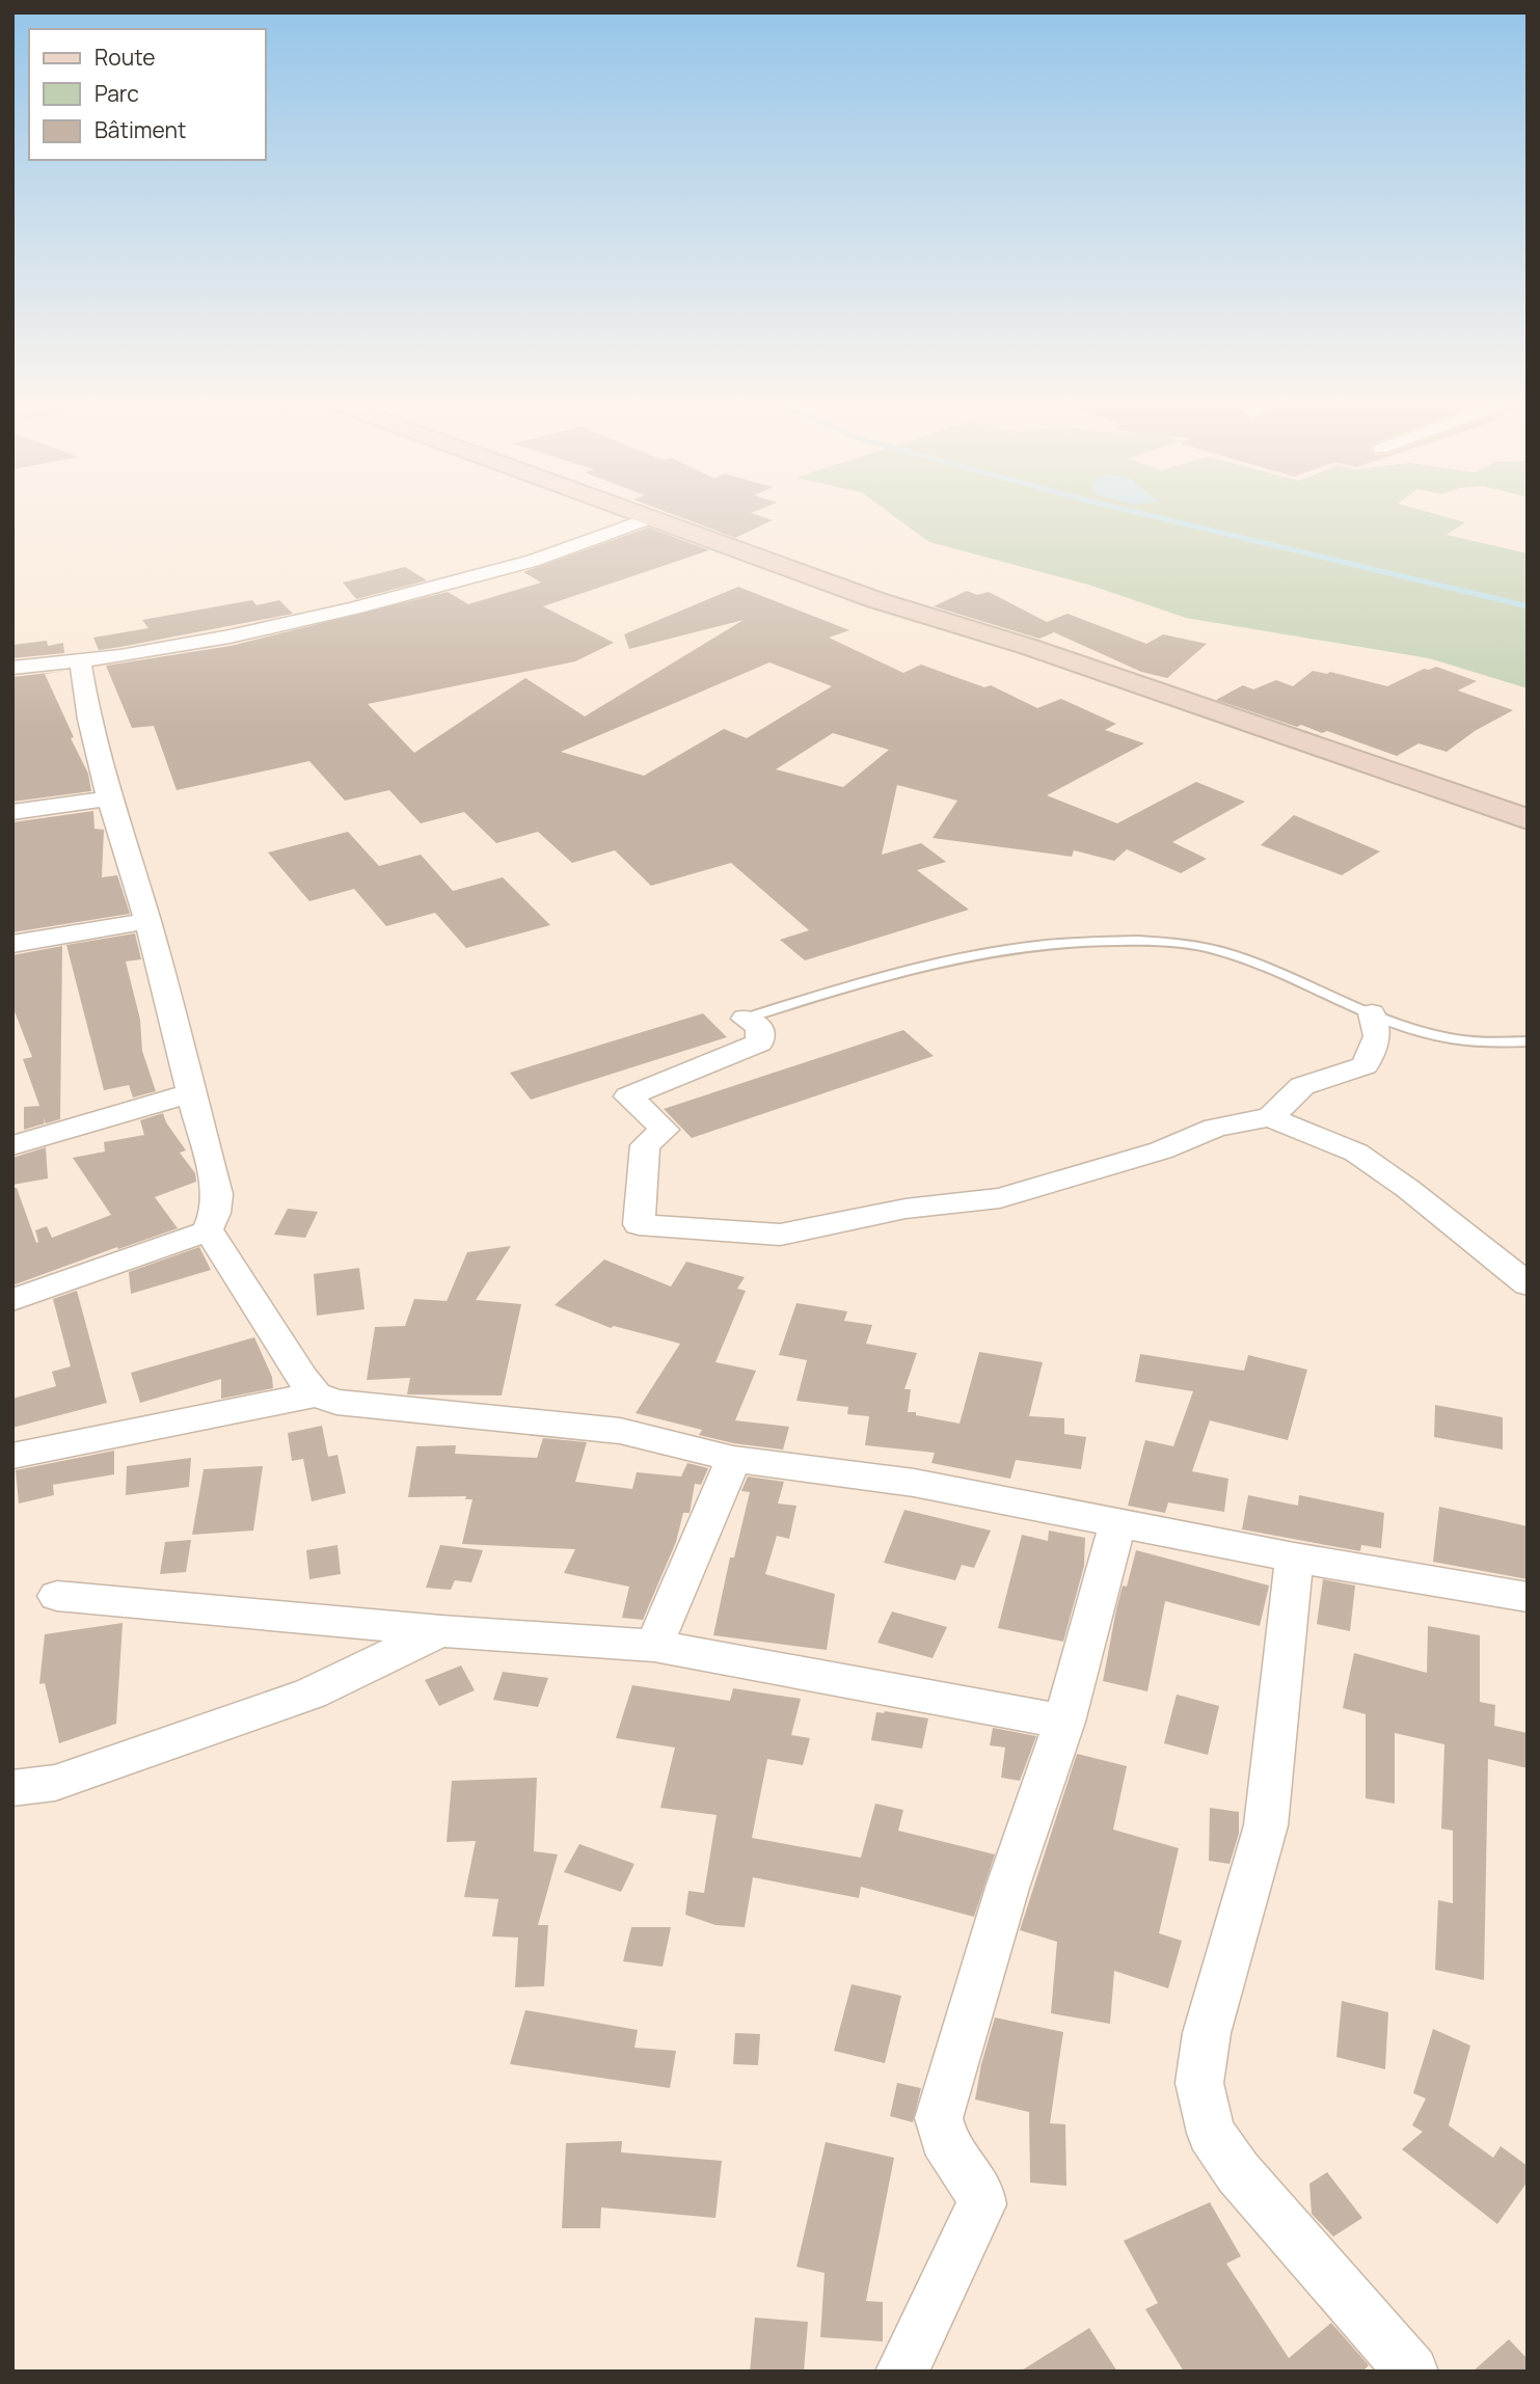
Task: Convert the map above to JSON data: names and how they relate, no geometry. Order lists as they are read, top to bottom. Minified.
{"legend":["Route","Parc","Bâtiment"]}
